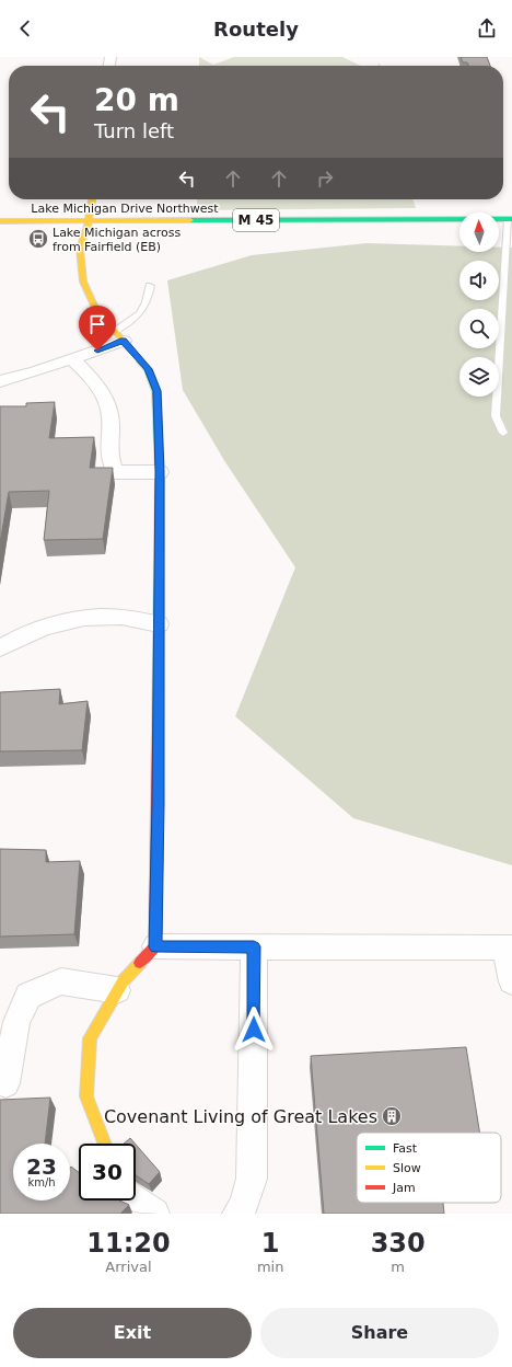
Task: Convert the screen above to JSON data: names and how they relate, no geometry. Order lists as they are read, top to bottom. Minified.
{"streets":{"main road":["Lake Michigan Drive Northwest","M 45"]},"places":{"bus stop":["Lake Michigan across from Fairfield (EB)"],"building":["Covenant Living of Great Lakes"]},"legend":["Fast","Slow","Jam"],"north":"top","page":{"header":"Routely","turn":["20 m","Turn left"],"speed":"23 km/h","limit":"30","eta":["11:20","Arrival","1","min","330","m"],"buttons":["Exit","Share"]}}
